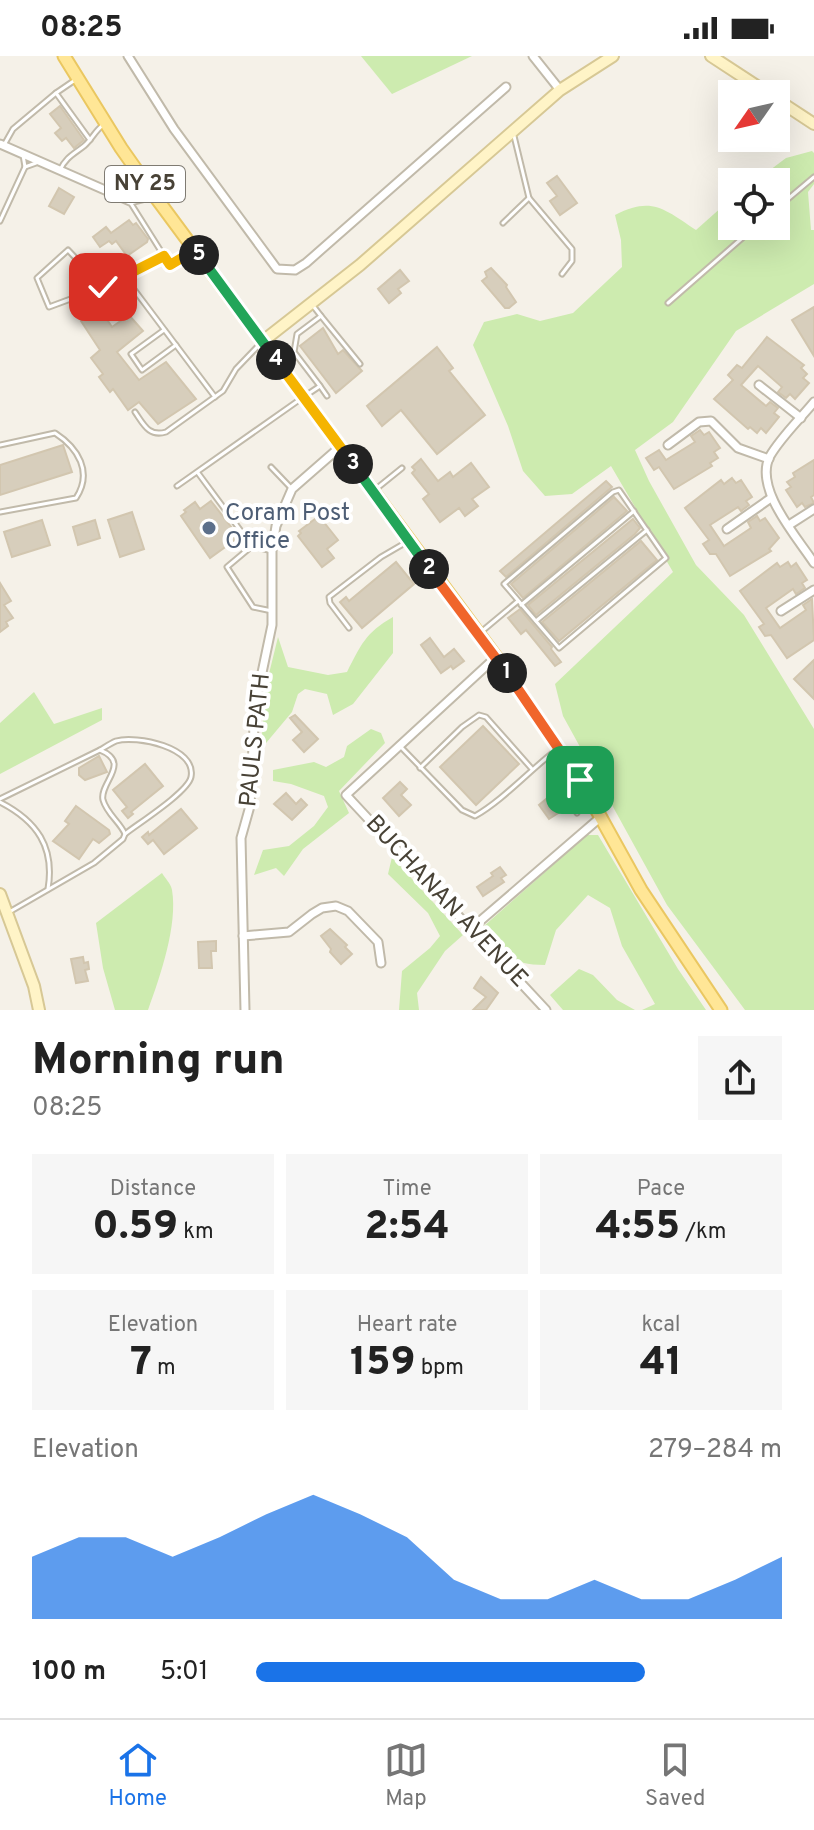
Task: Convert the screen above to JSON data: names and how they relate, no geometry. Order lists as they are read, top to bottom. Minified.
{"streets":{"main road":["NY 25"],"street":["PAULS PATH","BUCHANAN AVENUE"]},"crossings":[["NY 25","PAULS PATH"]],"places":["Coram Post Office"],"north":"bottom left","page":{"status":"08:25","pins":["5","4","3","2","1"],"heading":["Morning run","08:25"],"stats":[["Distance","0.59 km"],["Time","2:54"],["Pace","4:55 /km"],["Elevation","7 m"],["Heart rate","159 bpm"],["kcal","41"]],"chart":["Elevation","279–284 m"],"list":[{"name":"100 m","note":"5:01"}],"tabs":["Home","Map","Saved"]}}
